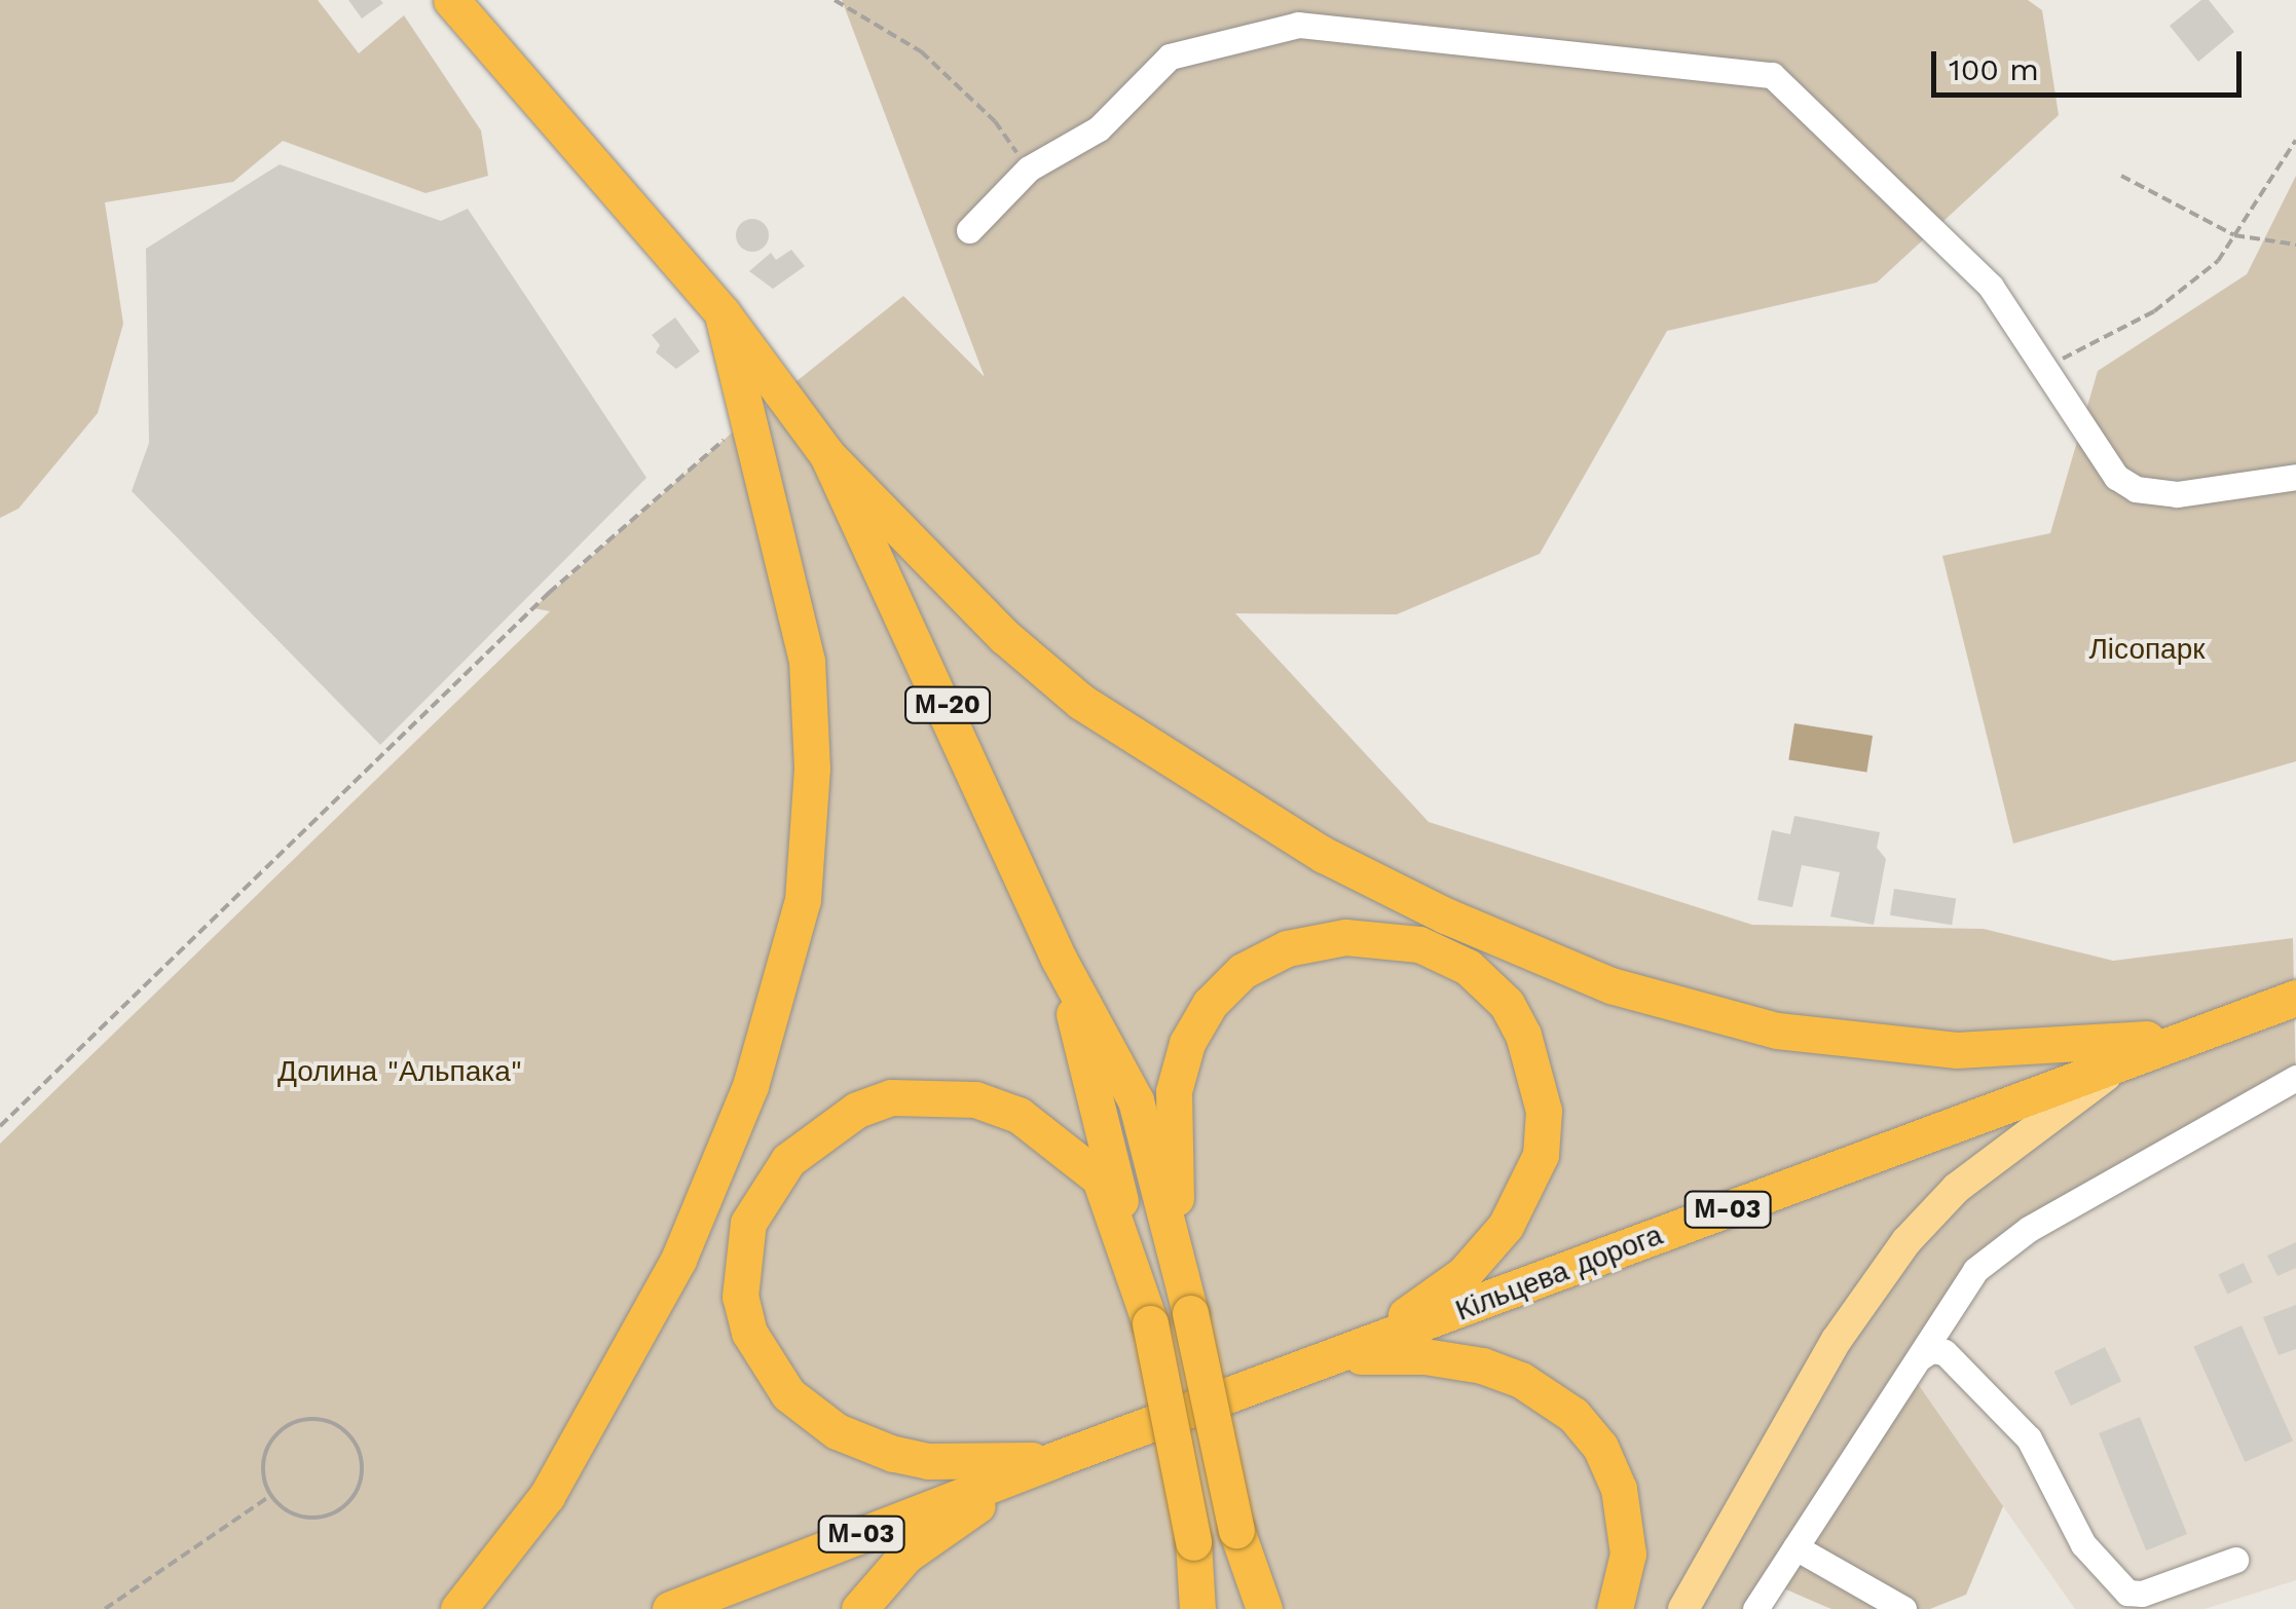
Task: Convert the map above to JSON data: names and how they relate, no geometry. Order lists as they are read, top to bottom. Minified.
{"streets":{"highway":["М-20","М-03","Кільцева дорога"]},"crossings":[["М-03","Кільцева дорога"]],"parks":["Лісопарк","Долина \"Альпака\""],"scale_bar":"100 m"}
